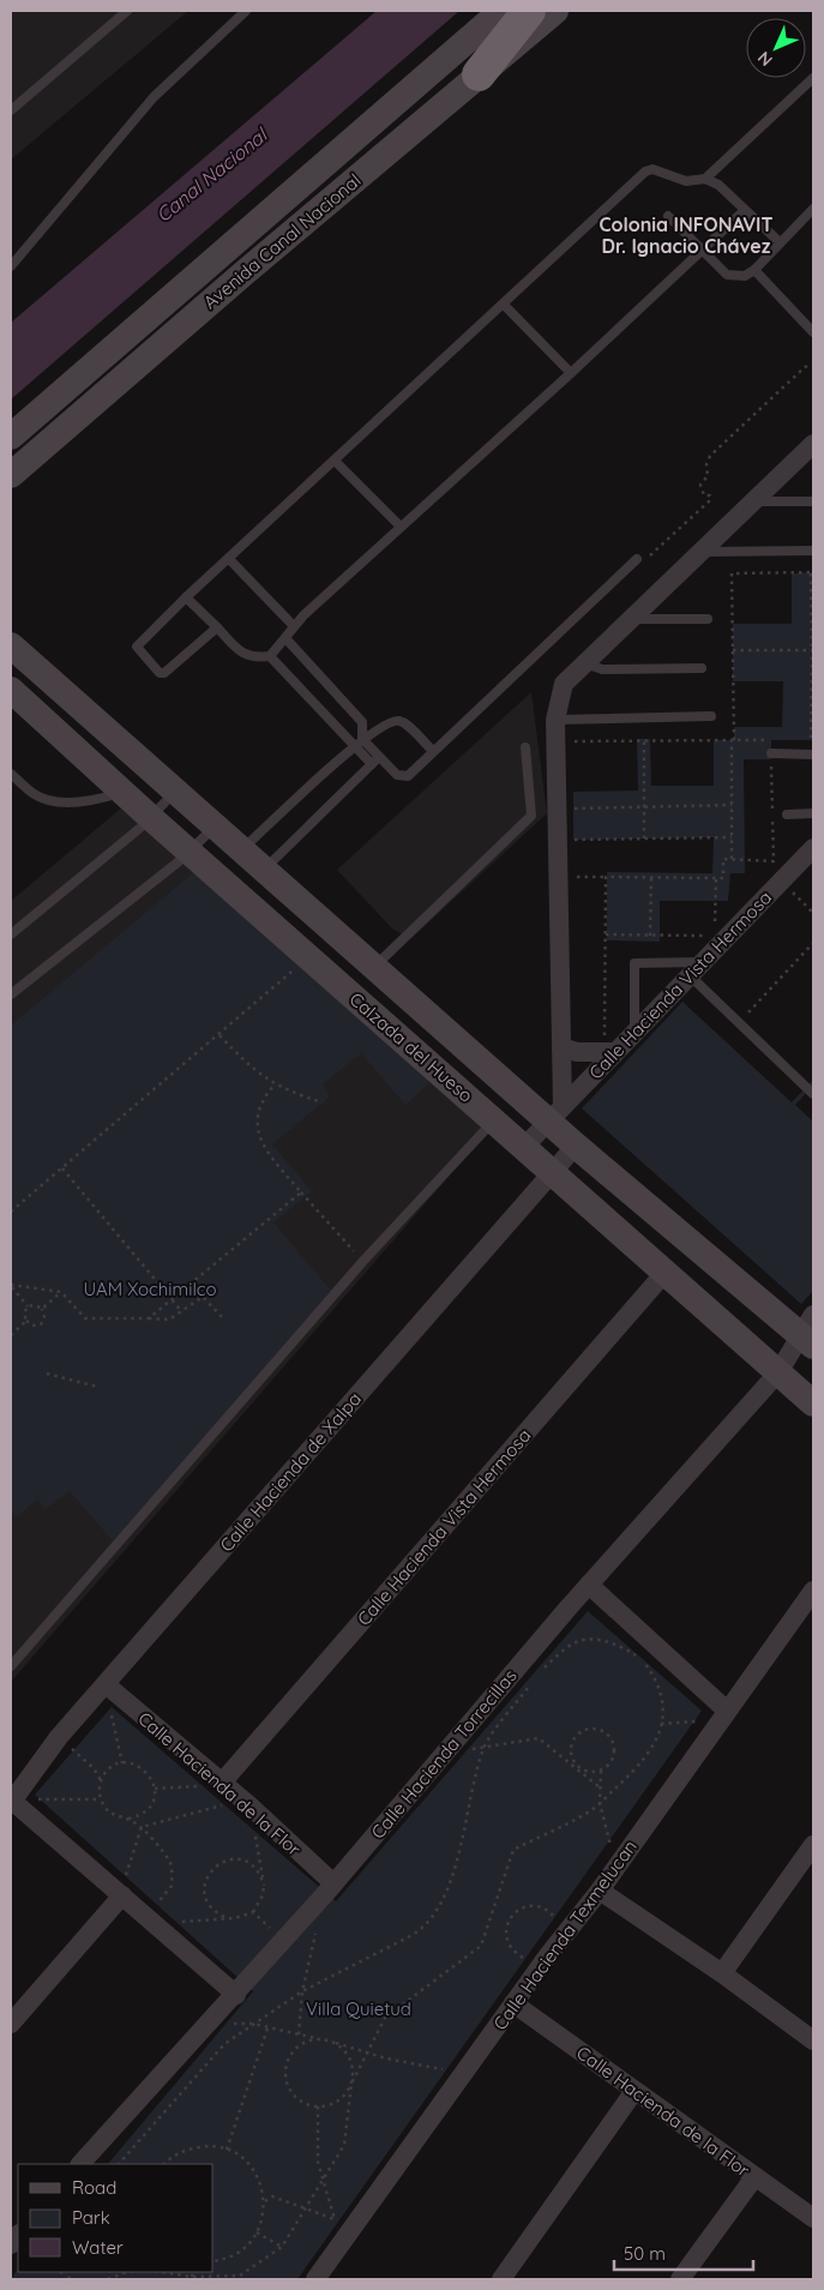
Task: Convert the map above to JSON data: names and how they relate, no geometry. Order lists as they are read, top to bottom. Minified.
{"streets":{"main road":["Avenida Canal Nacional","Calzada del Hueso"],"street":["Calle Hacienda Vista Hermosa","Calle Hacienda de Xalpa","Calle Hacienda Torrecillas","Calle Hacienda de la Flor","Calle Hacienda Texmelucan"]},"crossings":[["Calle Hacienda Vista Hermosa","Calzada del Hueso"],["Calle Hacienda Vista Hermosa","Calle Hacienda de la Flor"],["Calzada del Hueso","Calle Hacienda de Xalpa"],["Calzada del Hueso","Calle Hacienda Torrecillas"],["Calle Hacienda de Xalpa","Calle Hacienda de la Flor"],["Calle Hacienda Torrecillas","Calle Hacienda de la Flor"],["Calle Hacienda de la Flor","Calle Hacienda Texmelucan"]],"districts":["Colonia INFONAVIT Dr. Ignacio Chávez"],"water":["Canal Nacional"],"parks":["UAM Xochimilco","Villa Quietud"],"legend":["Road","Park","Water"],"scale_bar":"50 m","north":"bottom left"}
